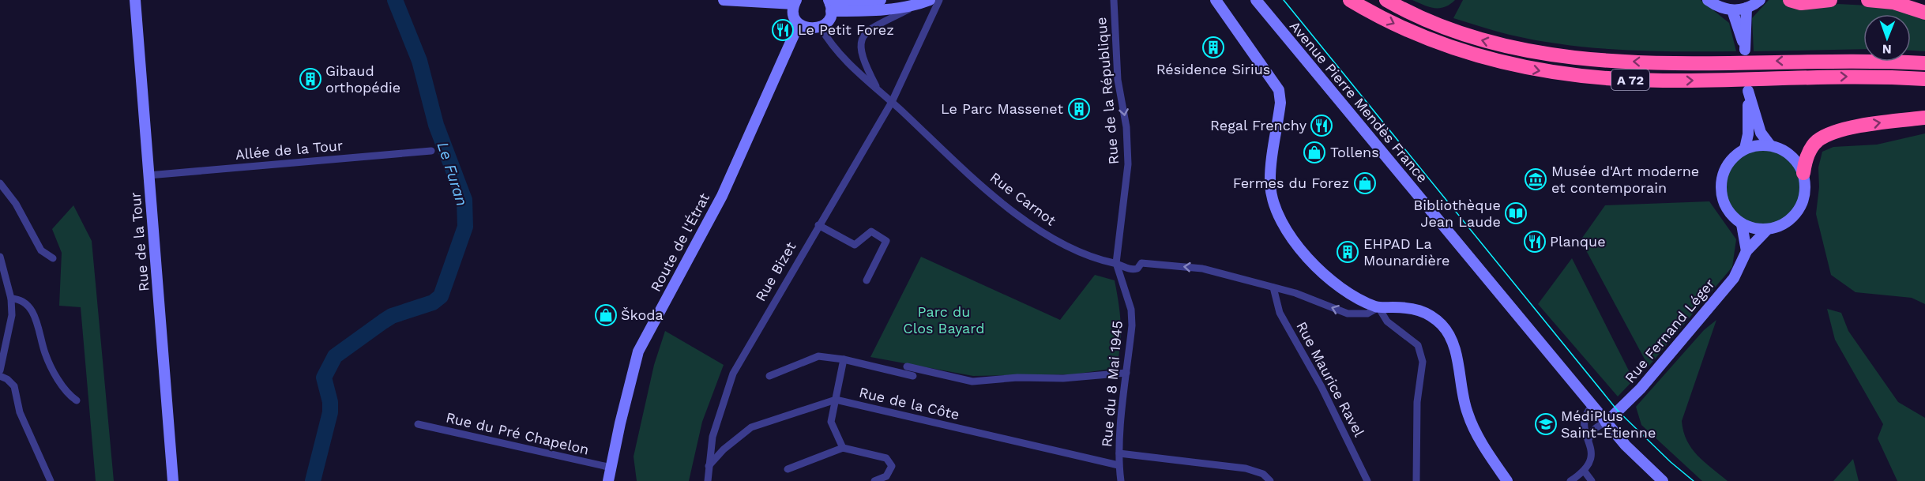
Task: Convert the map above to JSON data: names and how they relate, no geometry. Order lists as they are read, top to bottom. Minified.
{"streets":{"highway":["A 72"],"main road":["Avenue Pierre Mendès France","Rue de la Tour","Route de l'Étrat","Rue Fernand Léger"],"street":["Rue de la République","Allée de la Tour","Rue Carnot","Rue Bizet","Rue Maurice Ravel","Rue du 8 Mai 1945","Rue de la Côte","Rue du Pré Chapelon"]},"crossings":[["Rue de la République","Rue Carnot"],["Rue de la République","Rue du 8 Mai 1945"],["Avenue Pierre Mendès France","Rue Fernand Léger"],["Allée de la Tour","Rue de la Tour"],["Rue Carnot","Rue Bizet"],["Rue Carnot","Rue Maurice Ravel"],["Rue Carnot","Rue du 8 Mai 1945"],["Route de l'Étrat","Rue du Pré Chapelon"],["Rue du 8 Mai 1945","Rue de la Côte"]],"one_way":["Rue de la République","Rue Carnot"],"water":["Le Furan"],"parks":["Parc du Clos Bayard"],"places":{"restaurant":["Le Petit Forez","Regal Frenchy","Planque"],"building":["Résidence Sirius","Gibaud orthopédie","Le Parc Massenet","EHPAD La Mounardière"],"shop":["Tollens","Fermes du Forez","Škoda"],"museum":["Musée d'Art moderne et contemporain"],"library":["Bibliothèque Jean Laude"],"school or university":["MédiPlus Saint-Étienne"]},"north":"bottom"}
